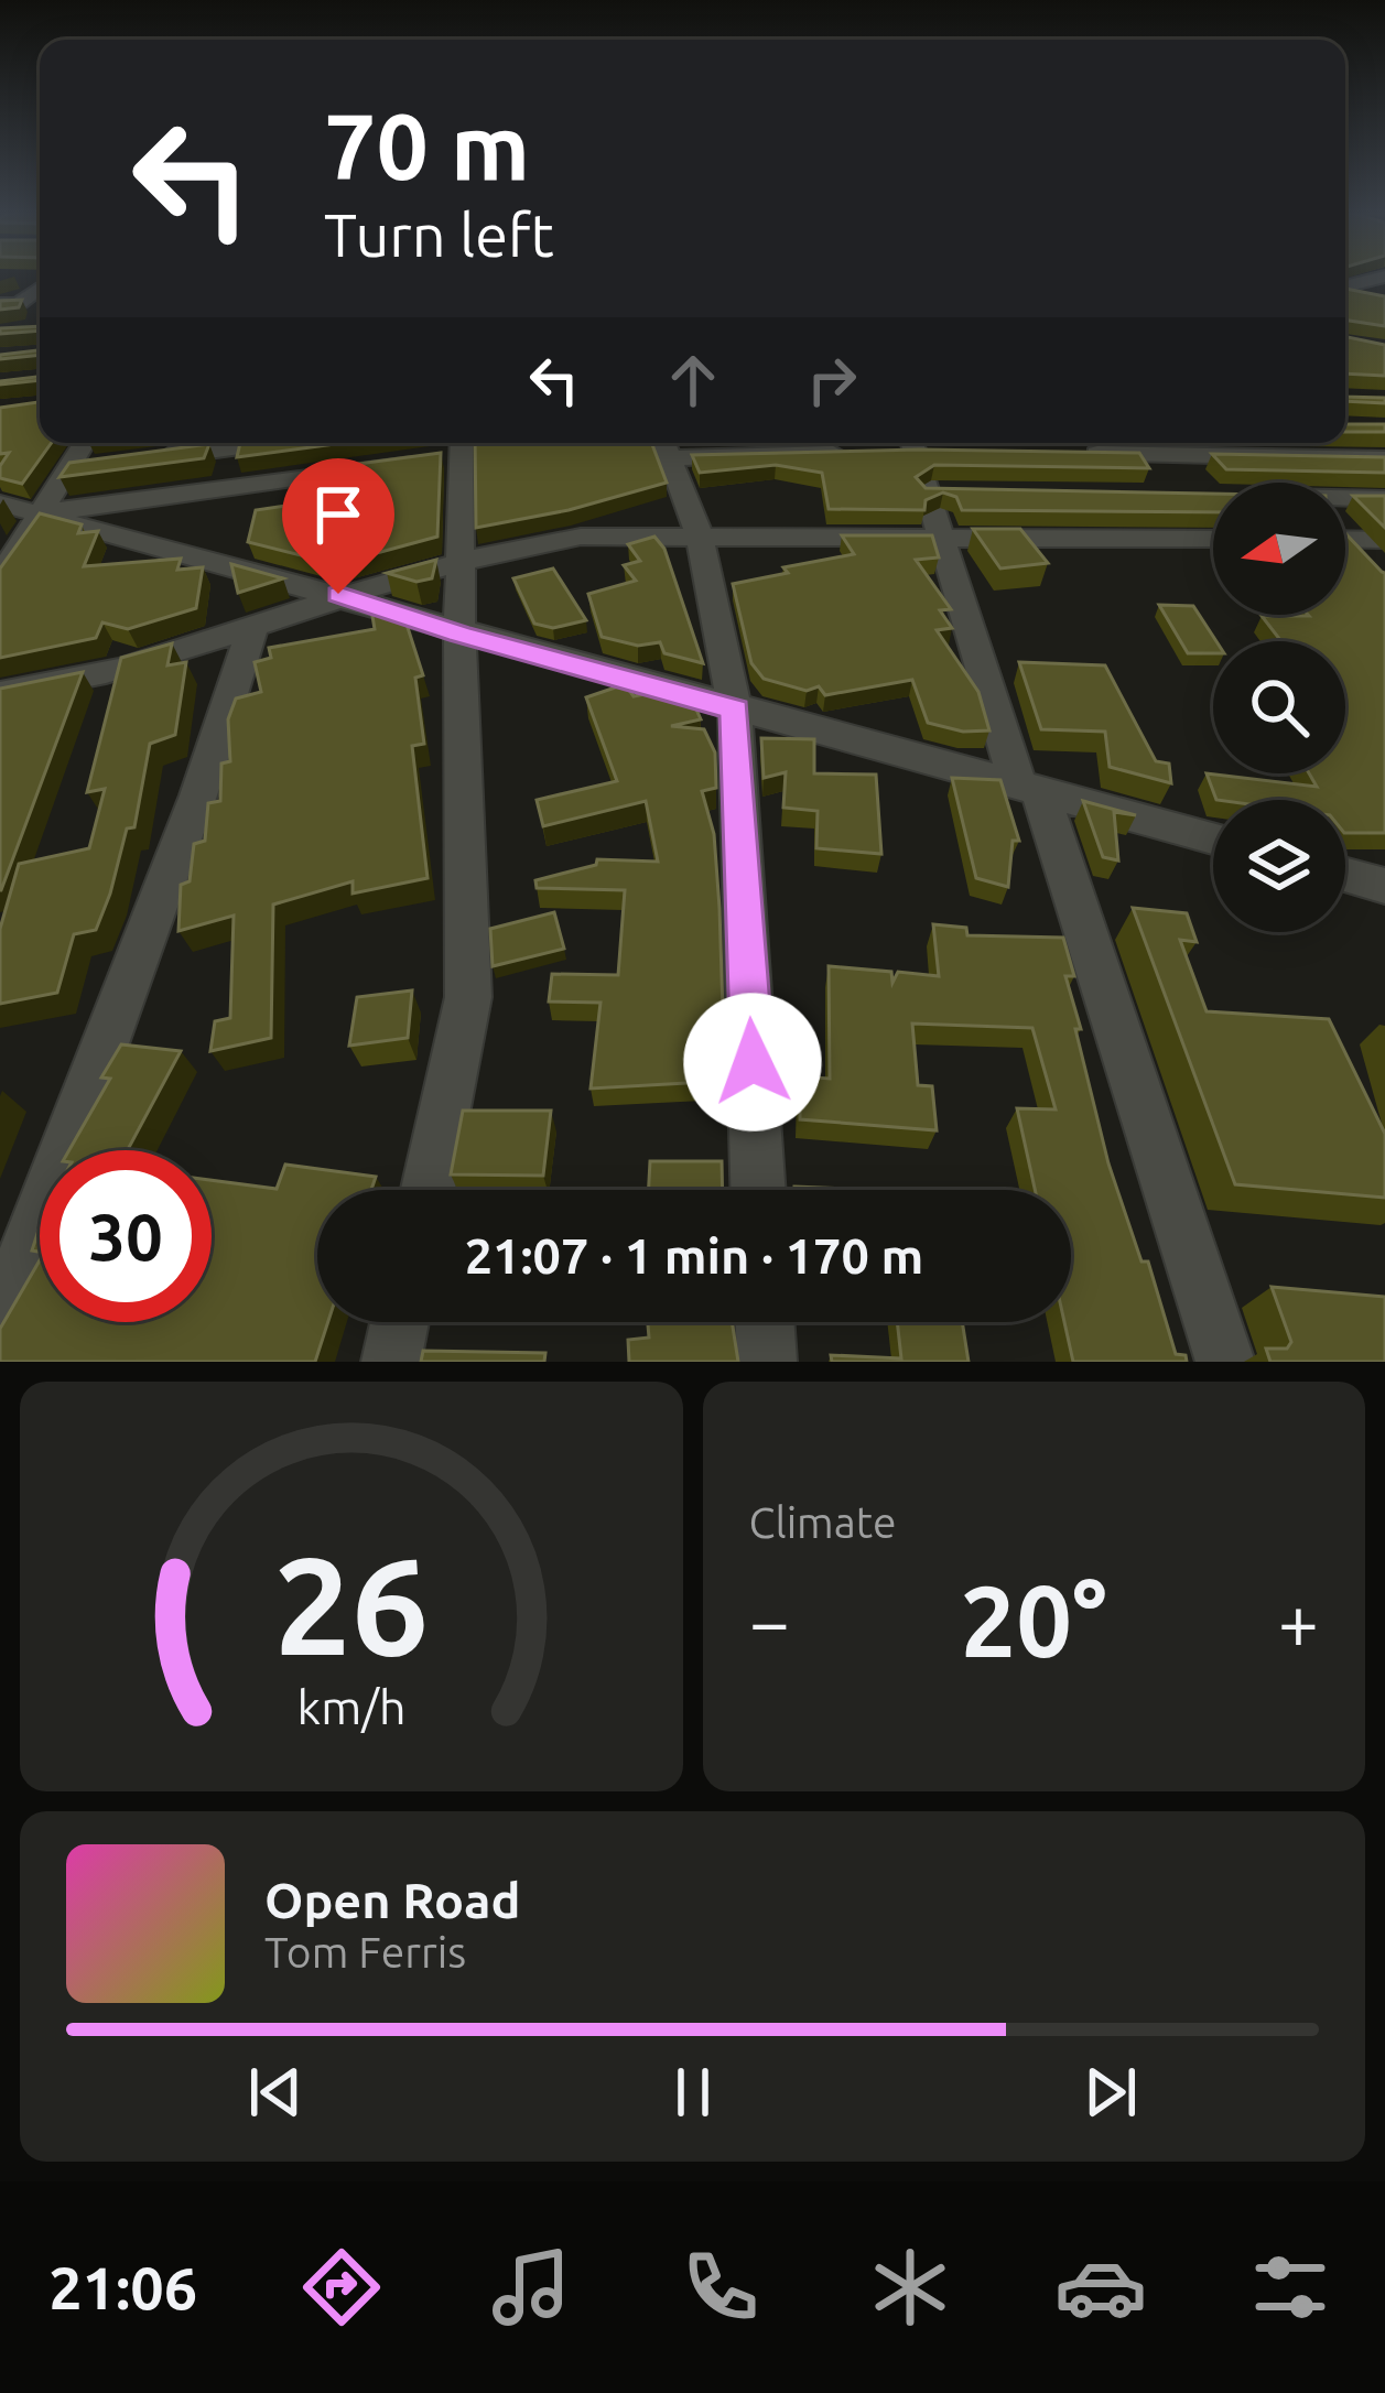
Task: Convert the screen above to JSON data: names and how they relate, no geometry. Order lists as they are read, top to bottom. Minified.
{"north":"left","page":{"turn":["70 m","Turn left"],"limit":"30","trip":"21:07 · 1 min · 170 m","tile":"Climate","heat":["−","20°","+"],"song":["Open Road","Tom Ferris"],"tabs":"21:06","gauge":["26","km/h"]}}
